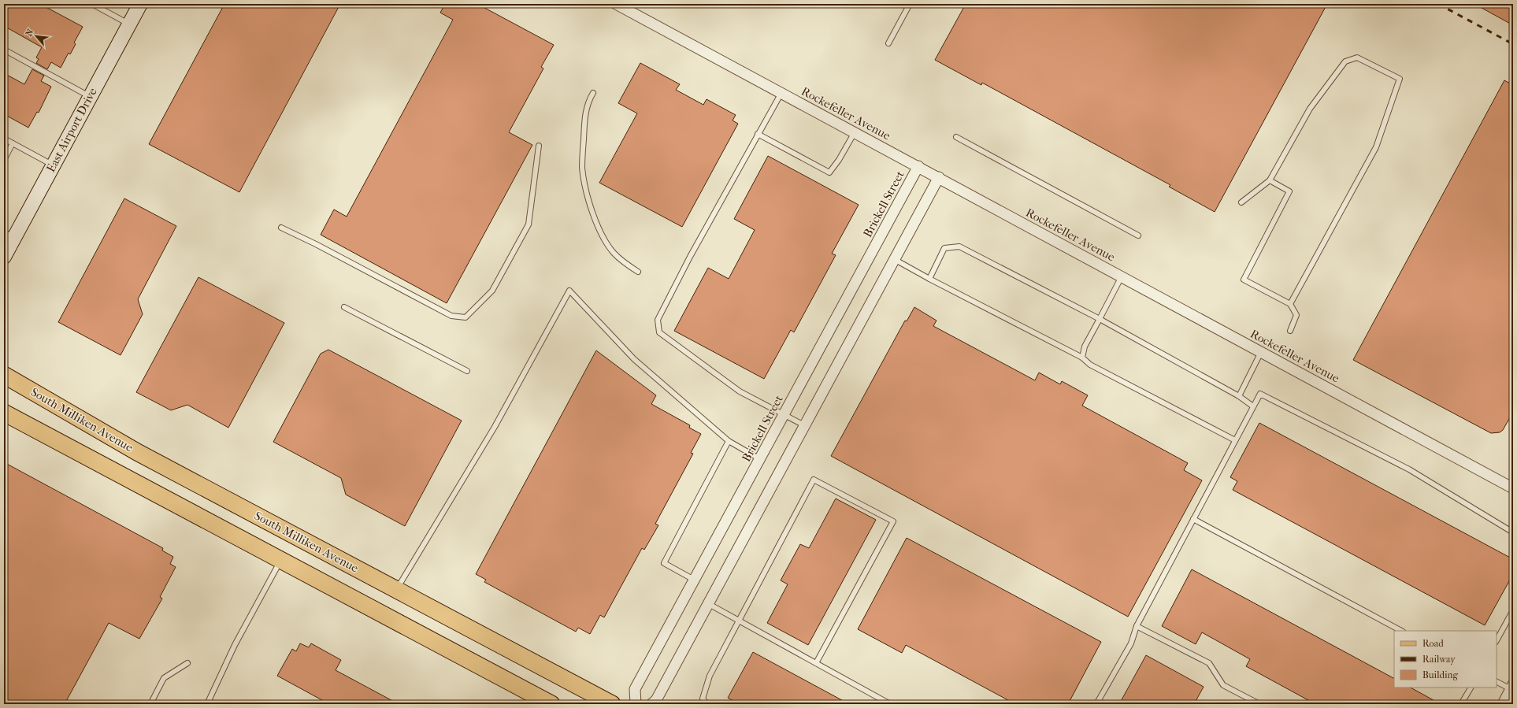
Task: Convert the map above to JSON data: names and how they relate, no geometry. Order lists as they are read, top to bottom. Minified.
{"streets":{"main road":["East Airport Drive","South Milliken Avenue"],"street":["Rockefeller Avenue","Brickell Street"]},"crossings":[["Rockefeller Avenue","Brickell Street"]],"legend":["Road","Railway","Building"],"north":"top left"}
